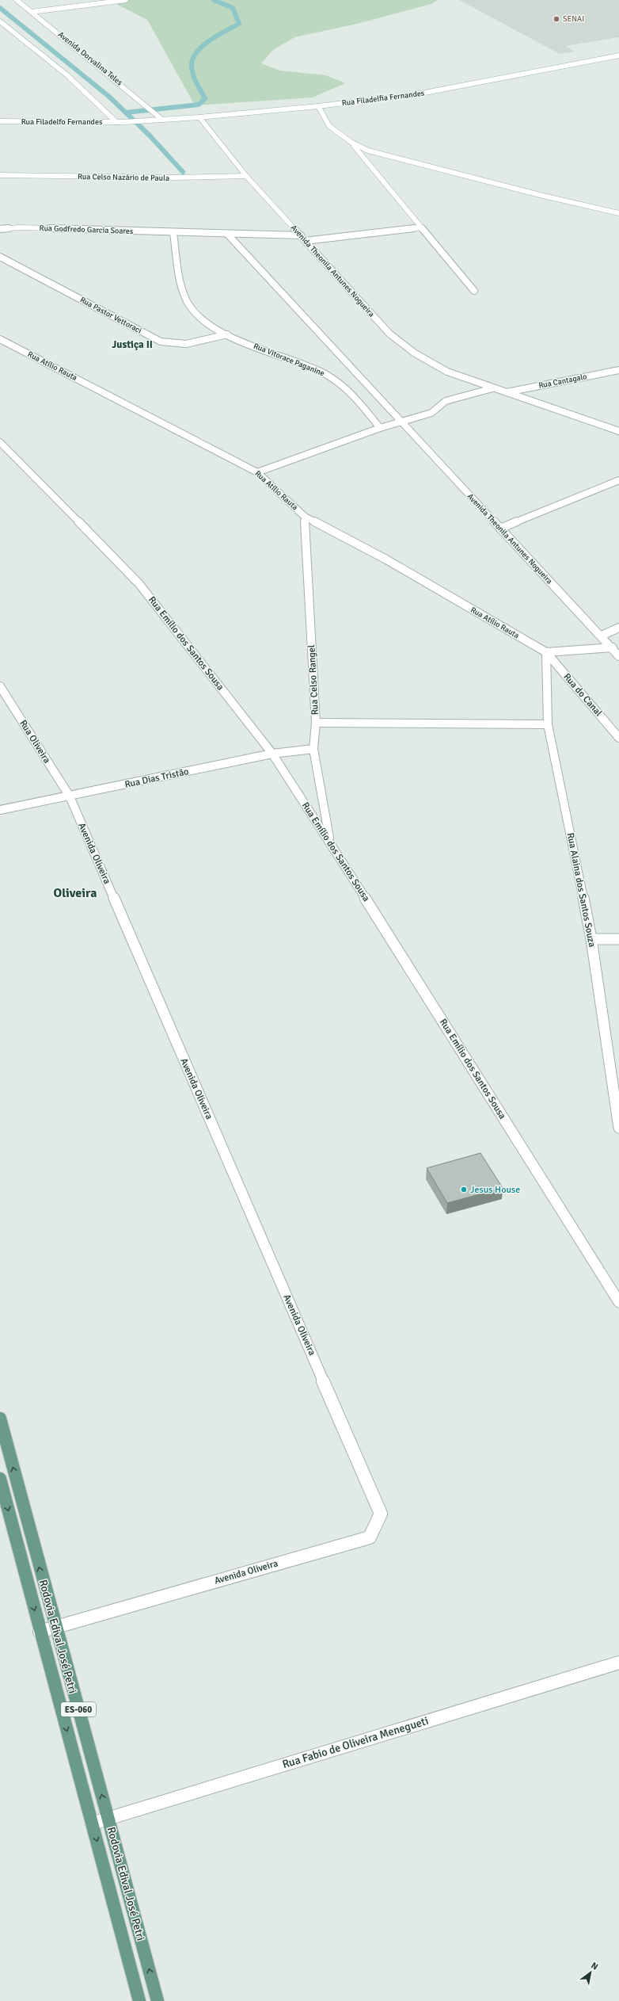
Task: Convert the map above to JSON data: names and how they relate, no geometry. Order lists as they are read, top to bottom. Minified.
{"streets":{"main road":["Rodovia Edival José Petri","ES-060"],"street":["Avenida Dorvalina Teles","Rua Filadelfia Fernandes","Rua Filadelfo Fernandes","Rua Celso Nazário de Paula","Rua Godfredo Garcia Soares","Avenida Theonila Antunes Nogueira","Rua Pastor Vettoraci","Rua Vitorace Paganine","Rua Atílio Rauta","Rua Cantagalo","Rua Emílio dos Santos Sousa","Rua Celso Rangel","Rua do Canal","Rua Oliveira","Rua Dias Tristão","Avenida Oliveira","Rua Alaina dos Santos Souza","Rua Fabio de Oliveira Menegueti"]},"crossings":[["Avenida Dorvalina Teles","Rua Filadelfia Fernandes"],["Rua Filadelfia Fernandes","Rua Filadelfo Fernandes"],["Rua Filadelfia Fernandes","Avenida Theonila Antunes Nogueira"],["Rua Celso Nazário de Paula","Avenida Theonila Antunes Nogueira"],["Rua Godfredo Garcia Soares","Avenida Theonila Antunes Nogueira"],["Rua Godfredo Garcia Soares","Rua Vitorace Paganine"],["Avenida Theonila Antunes Nogueira","Rua Cantagalo"],["Rua Pastor Vettoraci","Rua Vitorace Paganine"],["Rua Atílio Rauta","Rua Celso Rangel"],["Rua Atílio Rauta","Rua do Canal"],["Rua Atílio Rauta","Rua Alaina dos Santos Souza"],["Rua Emílio dos Santos Sousa","Rua Celso Rangel"],["Rua Emílio dos Santos Sousa","Rua Dias Tristão"],["Rua Celso Rangel","Rua Dias Tristão"],["Rua do Canal","Rua Alaina dos Santos Souza"],["Rua Oliveira","Rua Dias Tristão"],["Rua Oliveira","Avenida Oliveira"],["Rua Dias Tristão","Avenida Oliveira"],["Avenida Oliveira","Rodovia Edival José Petri"],["Rodovia Edival José Petri","Rua Fabio de Oliveira Menegueti"]],"districts":["Justiça II","Oliveira"],"places":["SENAI","Jesus House"],"north":"top right"}
